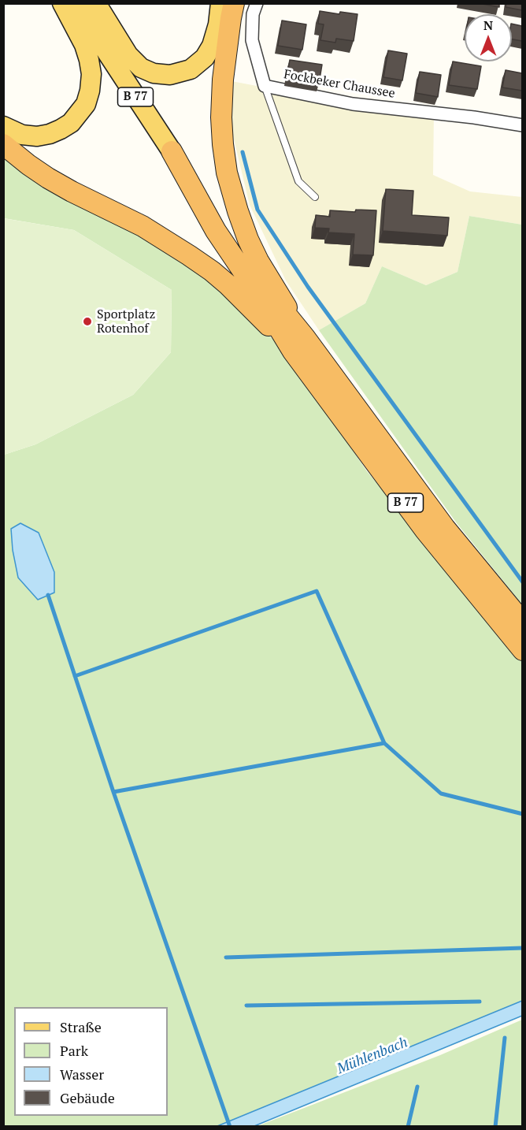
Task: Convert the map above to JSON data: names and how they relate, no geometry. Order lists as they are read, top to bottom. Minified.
{"streets":{"highway":["B 77"],"street":["Fockbeker Chaussee"]},"water":["Mühlenbach"],"places":["Sportplatz Rotenhof"],"legend":["Straße","Park","Wasser","Gebäude"],"north":"top"}
